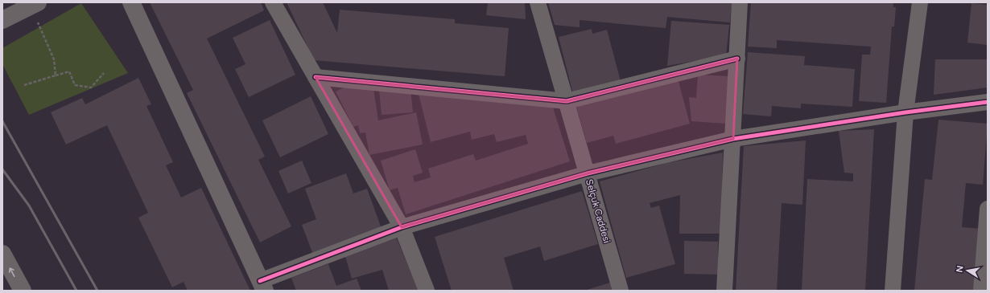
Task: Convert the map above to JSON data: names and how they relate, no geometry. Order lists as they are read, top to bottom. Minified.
{"streets":{"street":["Selçuk Caddesi"]},"north":"left"}
